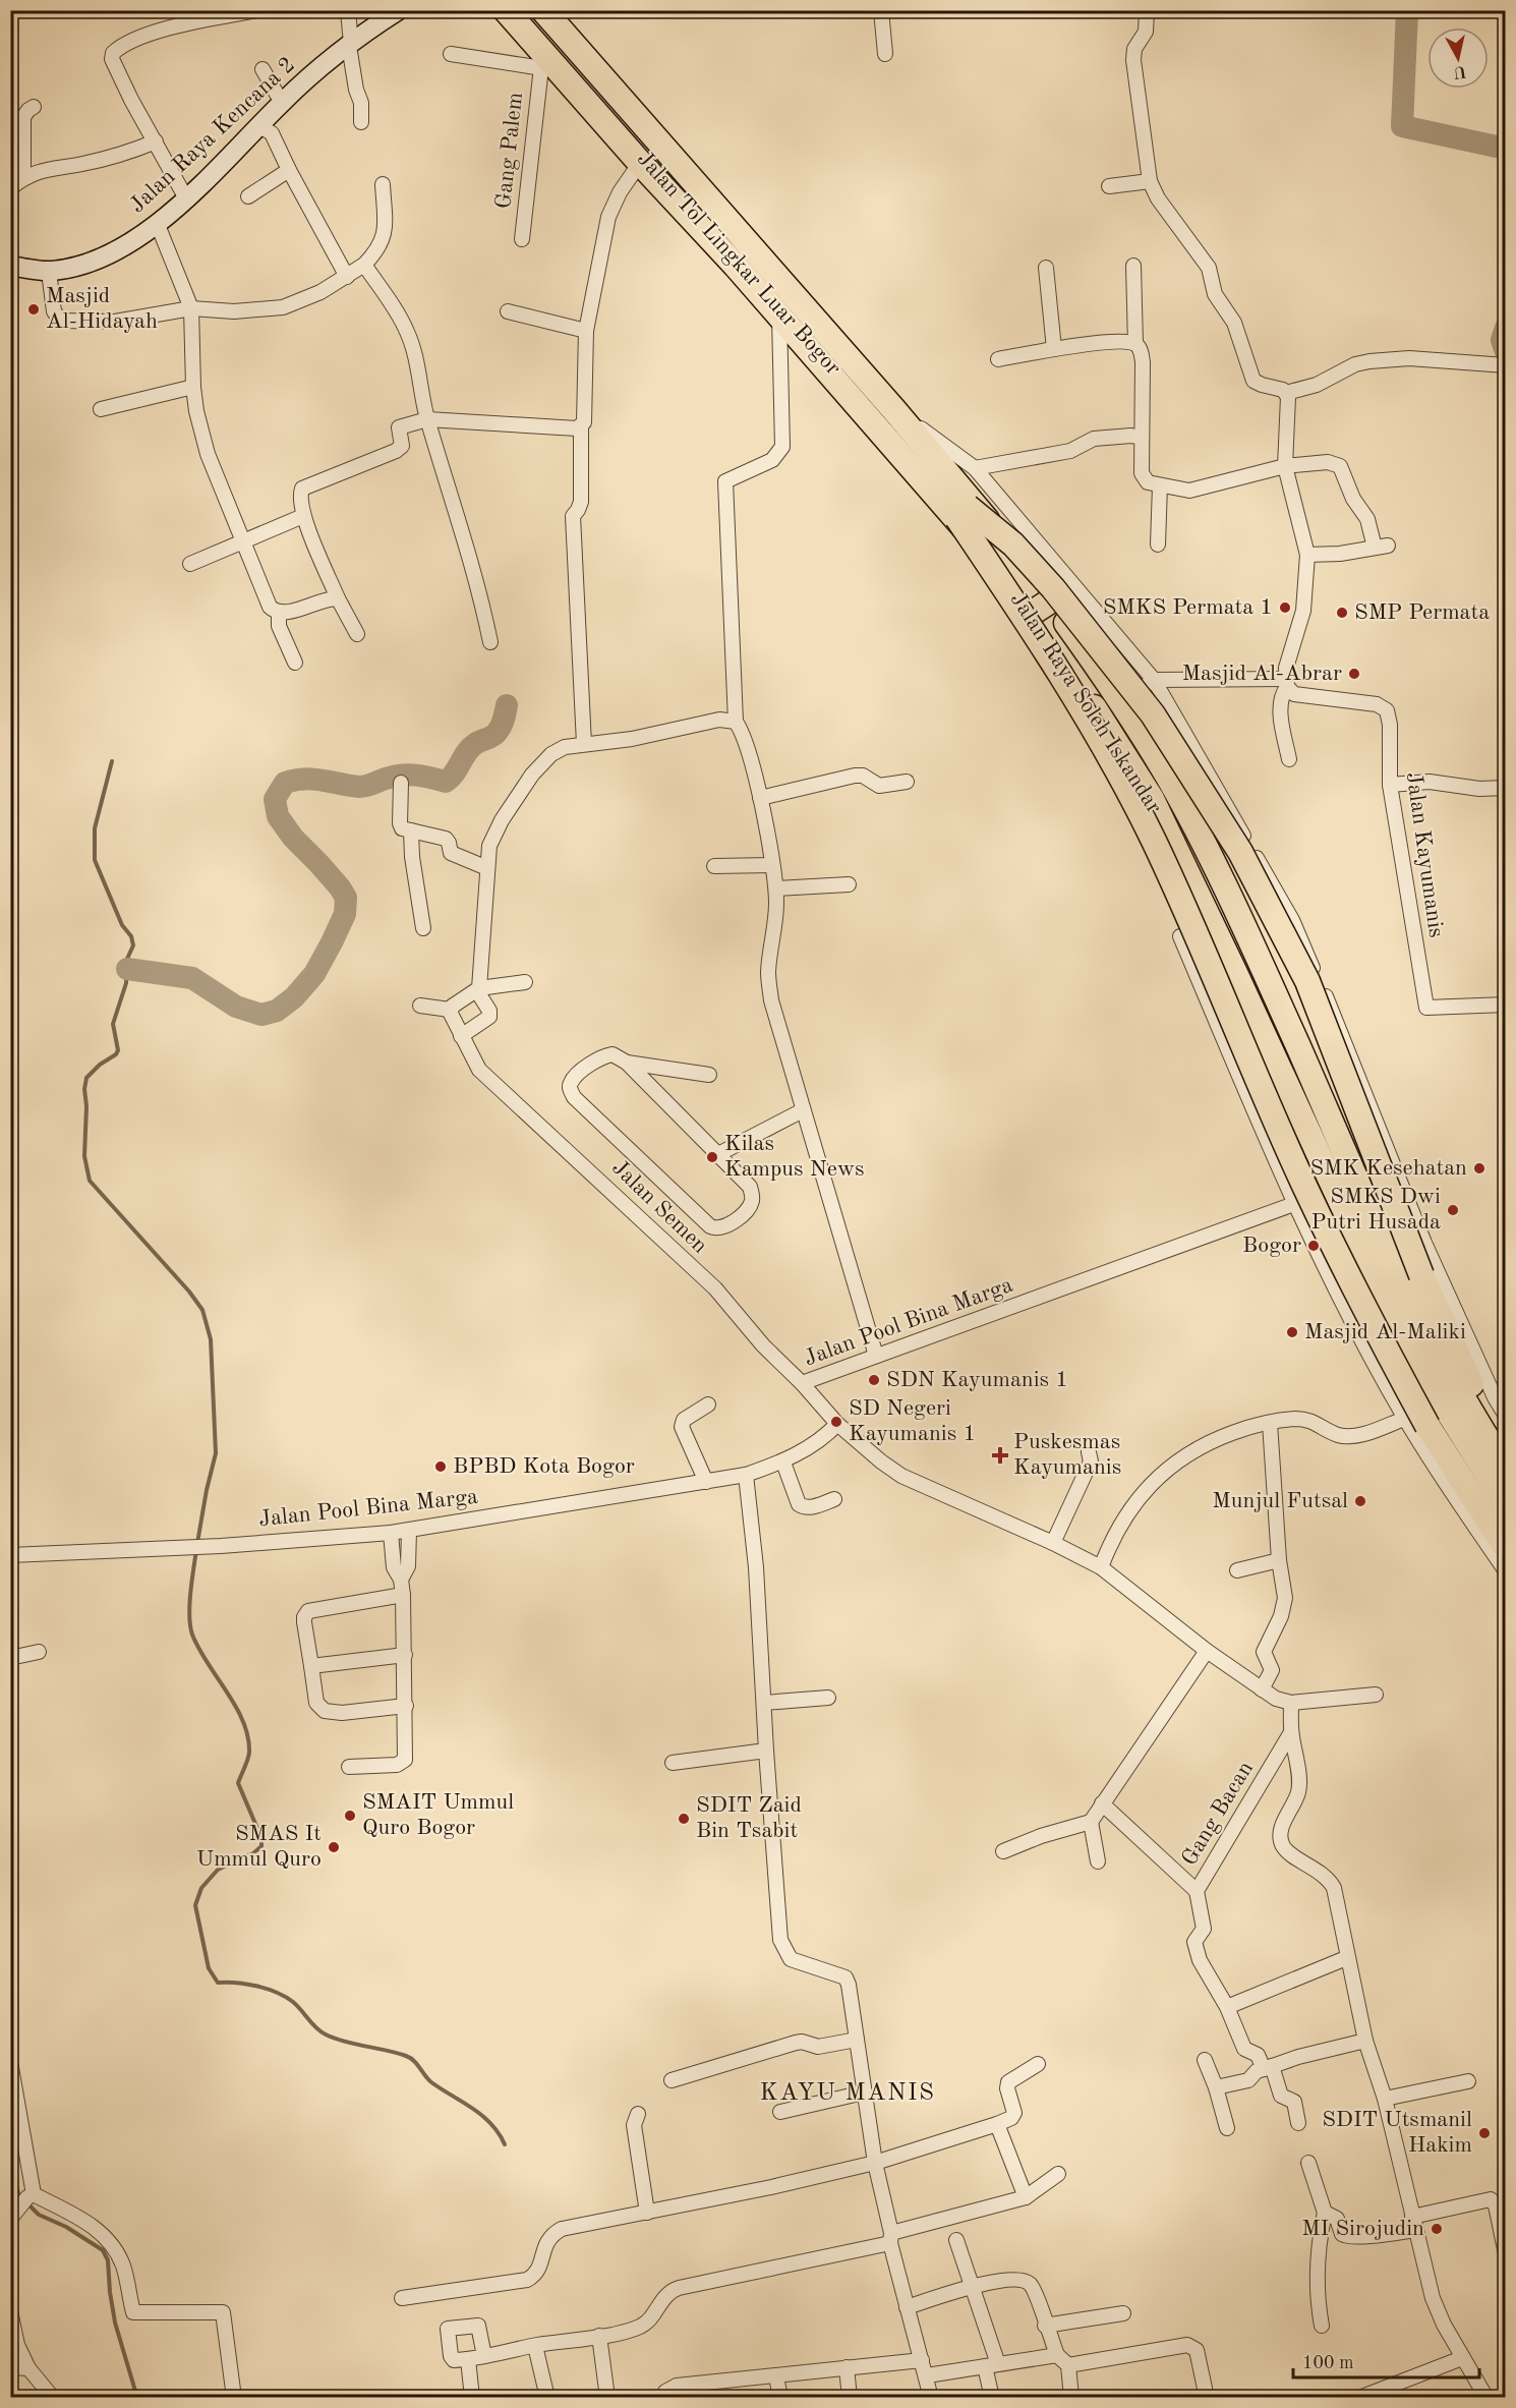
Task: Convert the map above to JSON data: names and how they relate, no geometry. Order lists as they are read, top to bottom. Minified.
{"streets":{"highway":["Jalan Tol Lingkar Luar Bogor","Jalan Raya Soleh Iskandar"],"street":["Jalan Raya Kencana 2","Gang Palem","Jalan Kayumanis","Jalan Semen","Jalan Pool Bina Marga","Gang Bacan"]},"crossings":[["Gang Palem","Jalan Raya Soleh Iskandar"],["Jalan Raya Soleh Iskandar","Jalan Pool Bina Marga"],["Jalan Semen","Jalan Pool Bina Marga"]],"districts":["KAYU MANIS"],"places":{"other":["Masjid Al-Hidayah","SMKS Permata 1","SMP Permata","Masjid Al-Abrar","Kilas Kampus News","SMK Kesehatan","SMKS Dwi Putri Husada","Bogor","Masjid Al-Maliki","SDN Kayumanis 1","SD Negeri Kayumanis 1","BPBD Kota Bogor","Munjul Futsal","SMAIT Ummul Quro Bogor","SDIT Zaid Bin Tsabit","SMAS It Ummul Quro","SDIT Utsmanil Hakim","MI Sirojudin"],"health":["Puskesmas Kayumanis"]},"scale_bar":"100 m","north":"bottom"}
